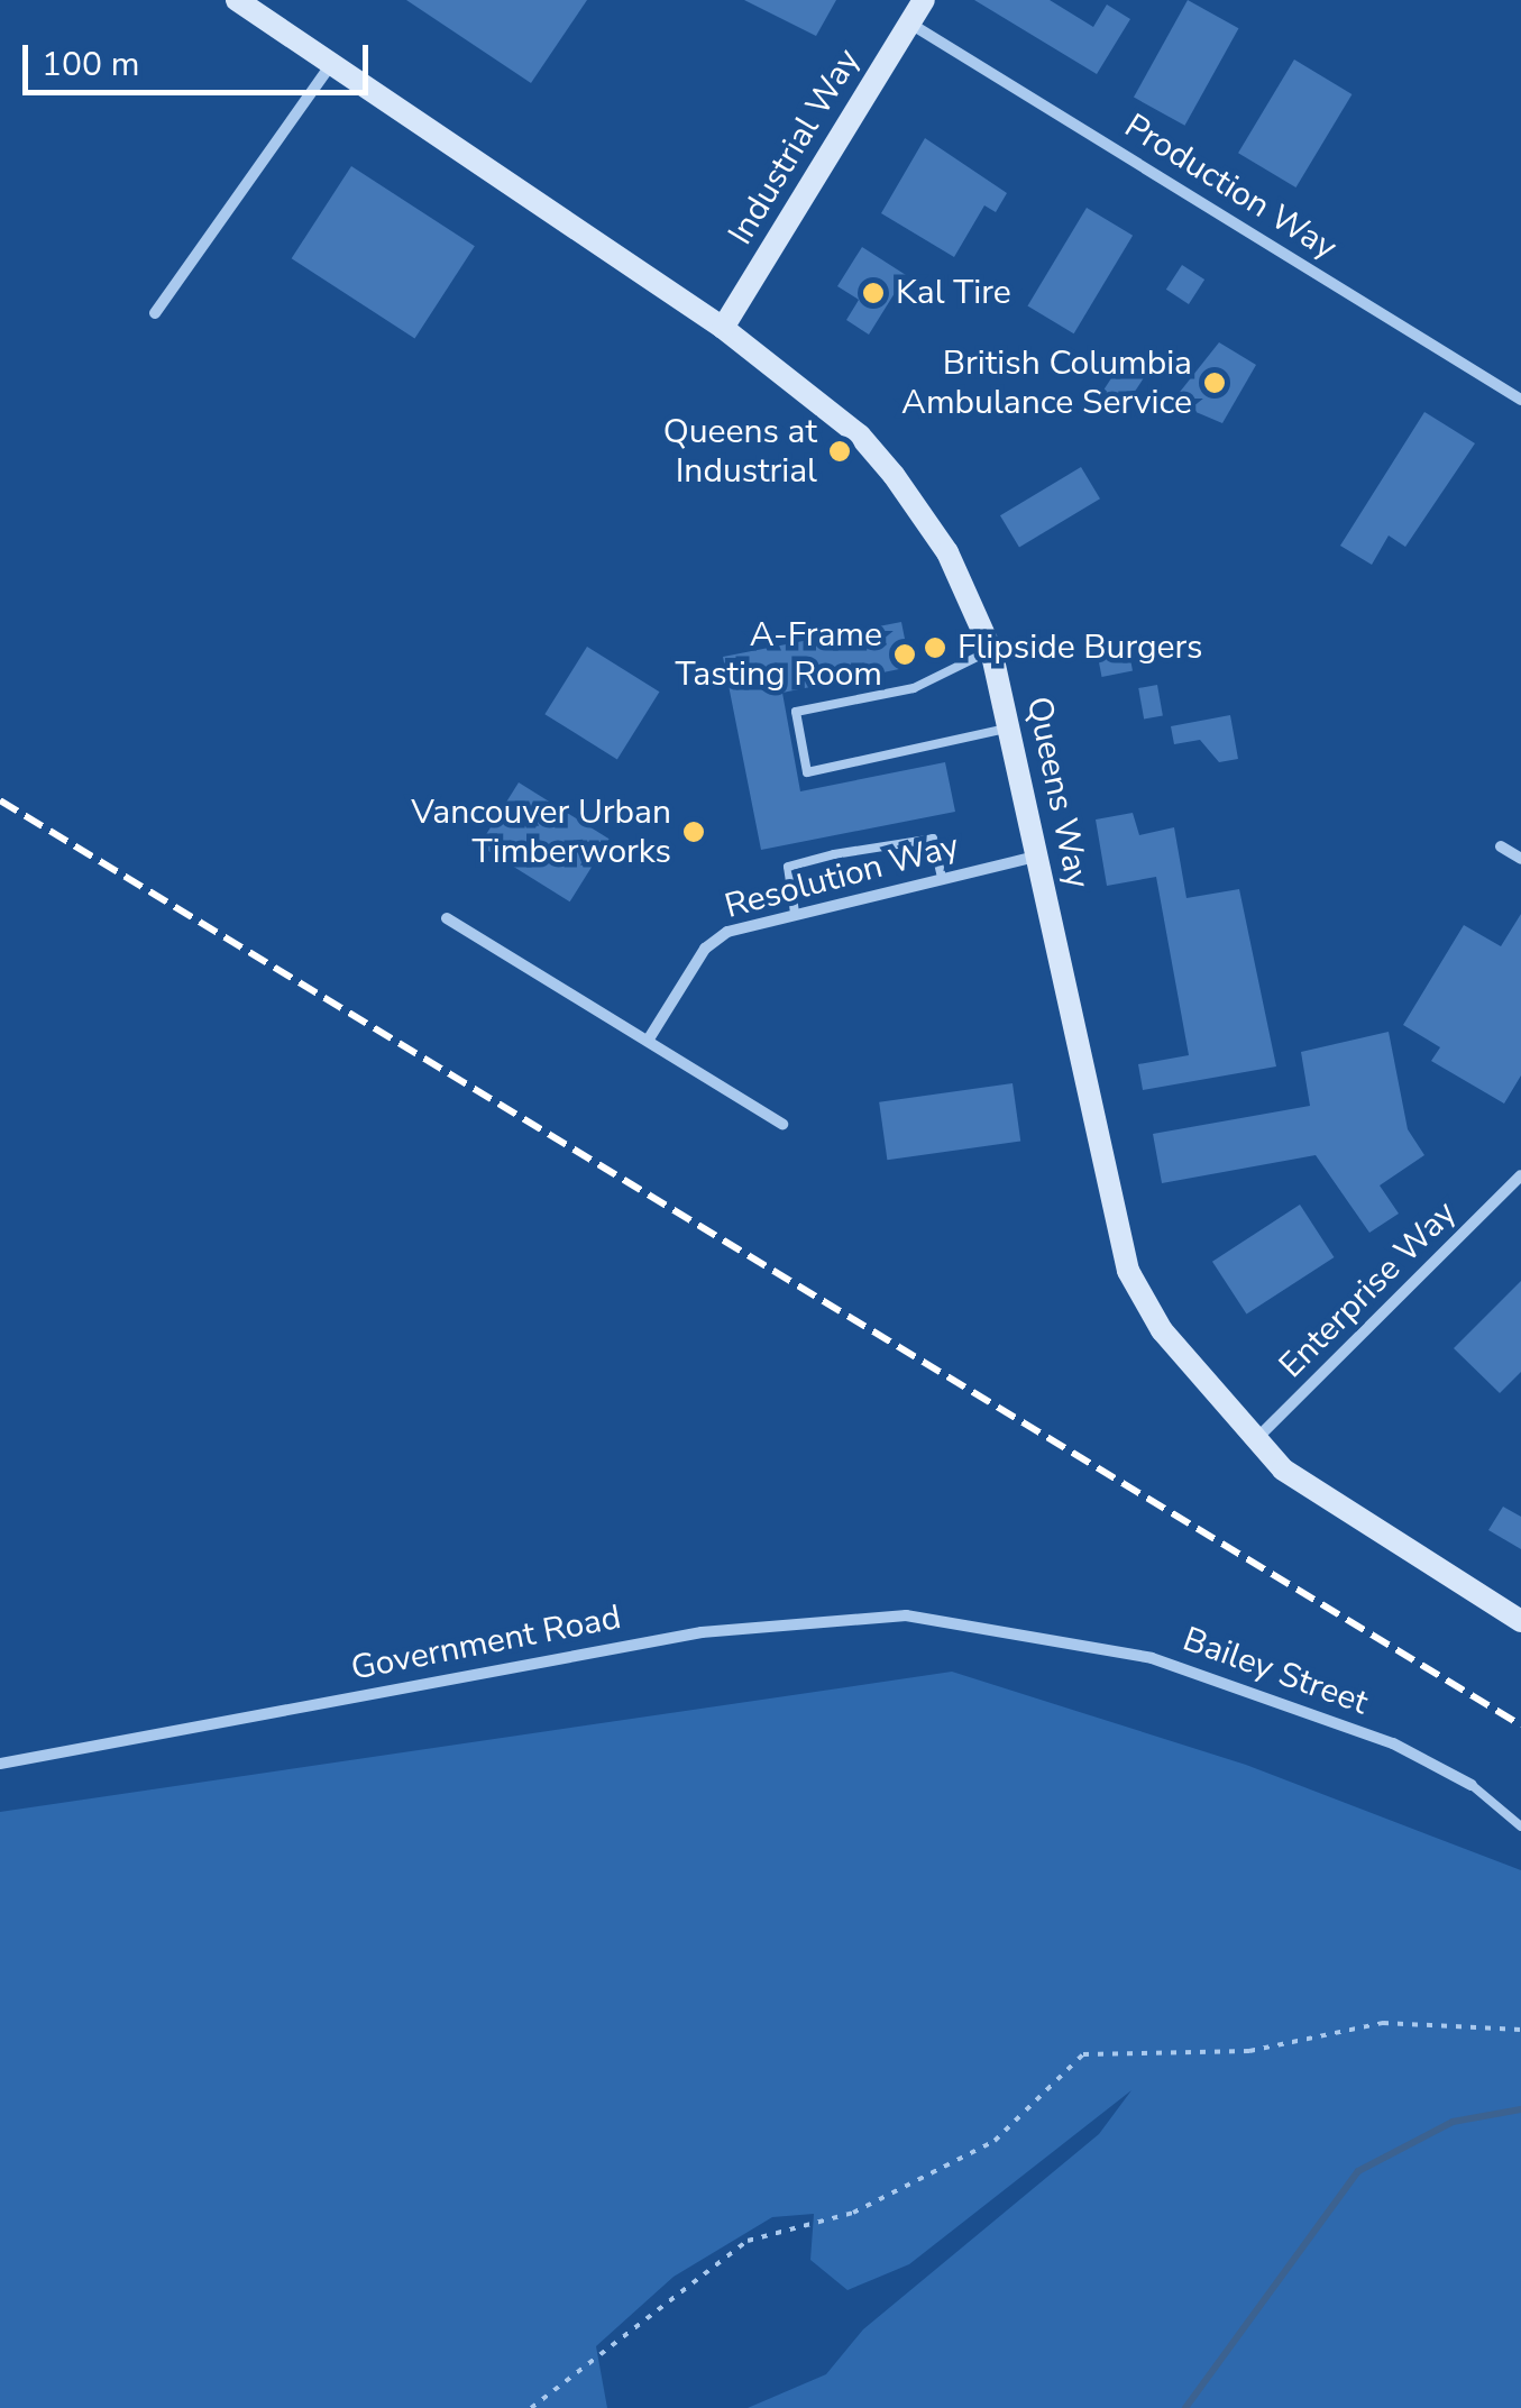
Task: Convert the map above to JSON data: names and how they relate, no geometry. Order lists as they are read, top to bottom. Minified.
{"streets":{"street":["Industrial Way","Production Way","Queens Way","Resolution Way","Enterprise Way","Government Road","Bailey Street"]},"crossings":[["Industrial Way","Production Way"],["Industrial Way","Queens Way"],["Queens Way","Resolution Way"],["Queens Way","Enterprise Way"],["Government Road","Bailey Street"]],"places":["Kal Tire","British Columbia Ambulance Service","Queens at Industrial","Flipside Burgers","A-Frame Tasting Room","Vancouver Urban Timberworks"],"scale_bar":"100 m"}
